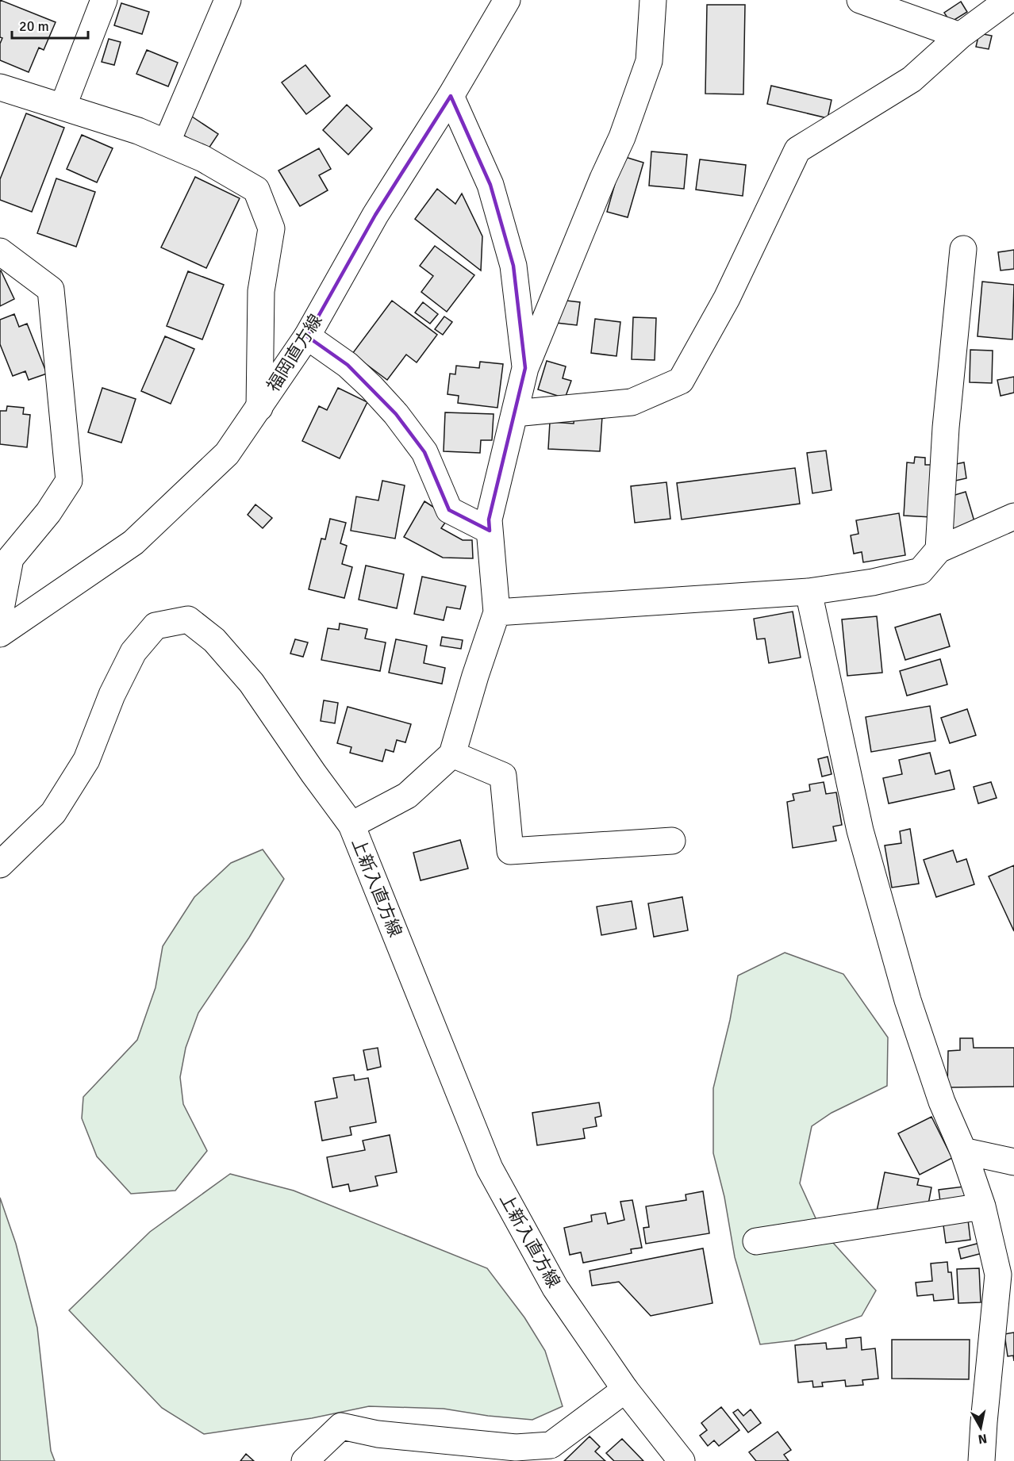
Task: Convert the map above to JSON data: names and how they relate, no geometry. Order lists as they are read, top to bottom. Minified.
{"streets":{"street":["福岡直方線","上新入直方線"]},"scale_bar":"20 m","north":"bottom"}
